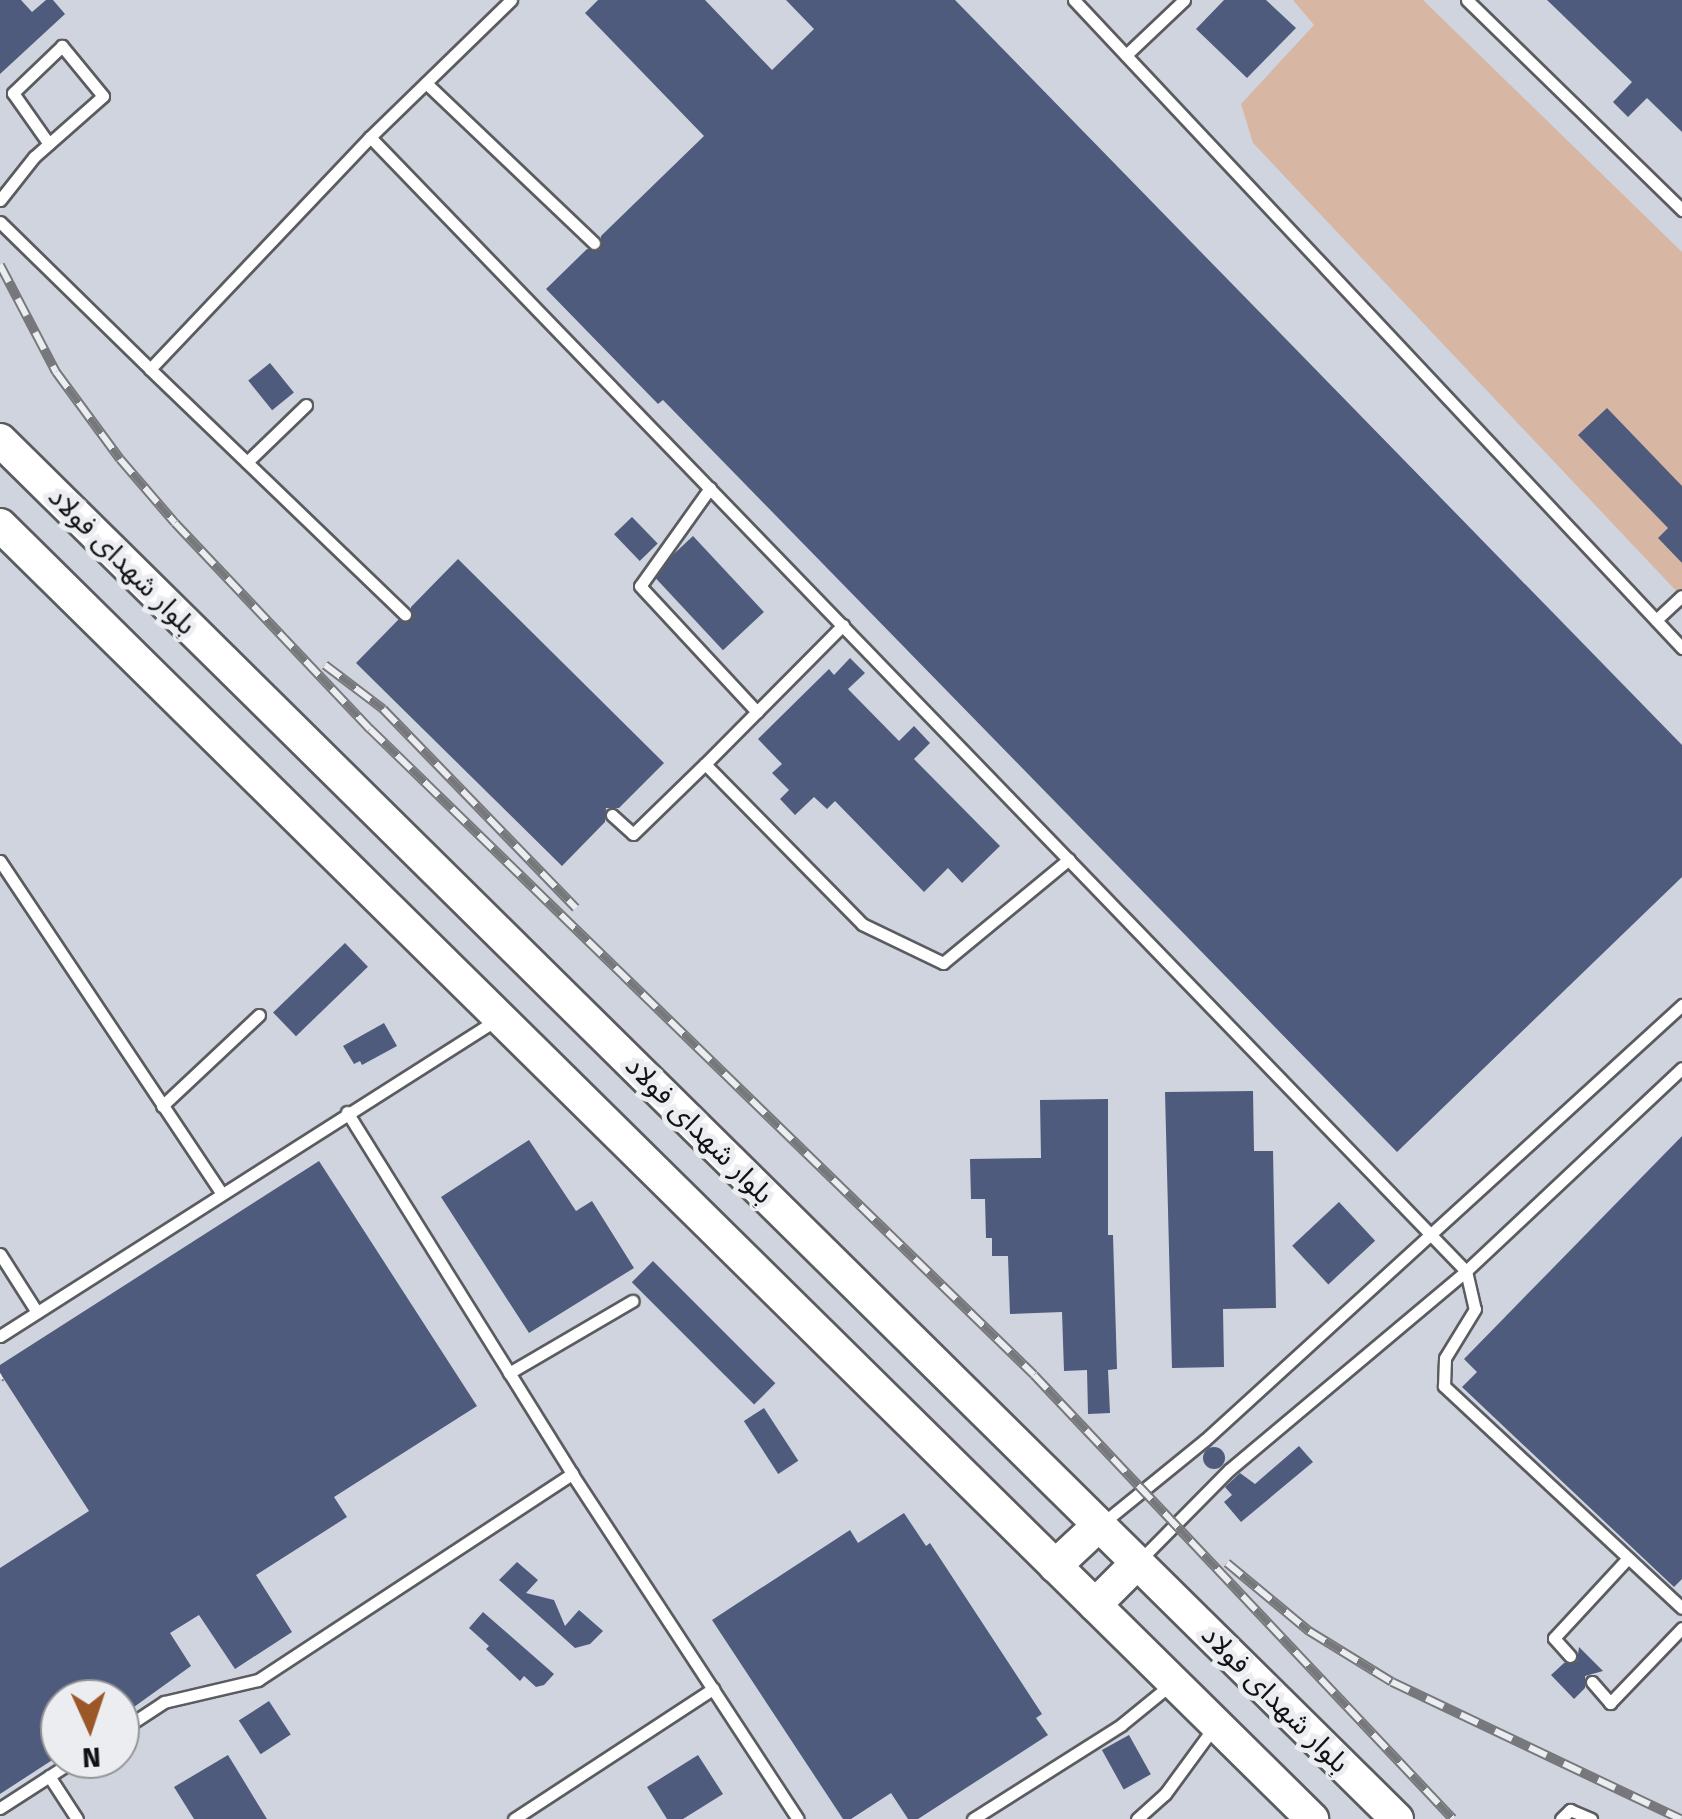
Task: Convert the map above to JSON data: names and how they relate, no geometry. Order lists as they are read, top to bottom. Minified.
{"streets":{"street":["بلوار شهدای فولاد"]},"north":"bottom"}
